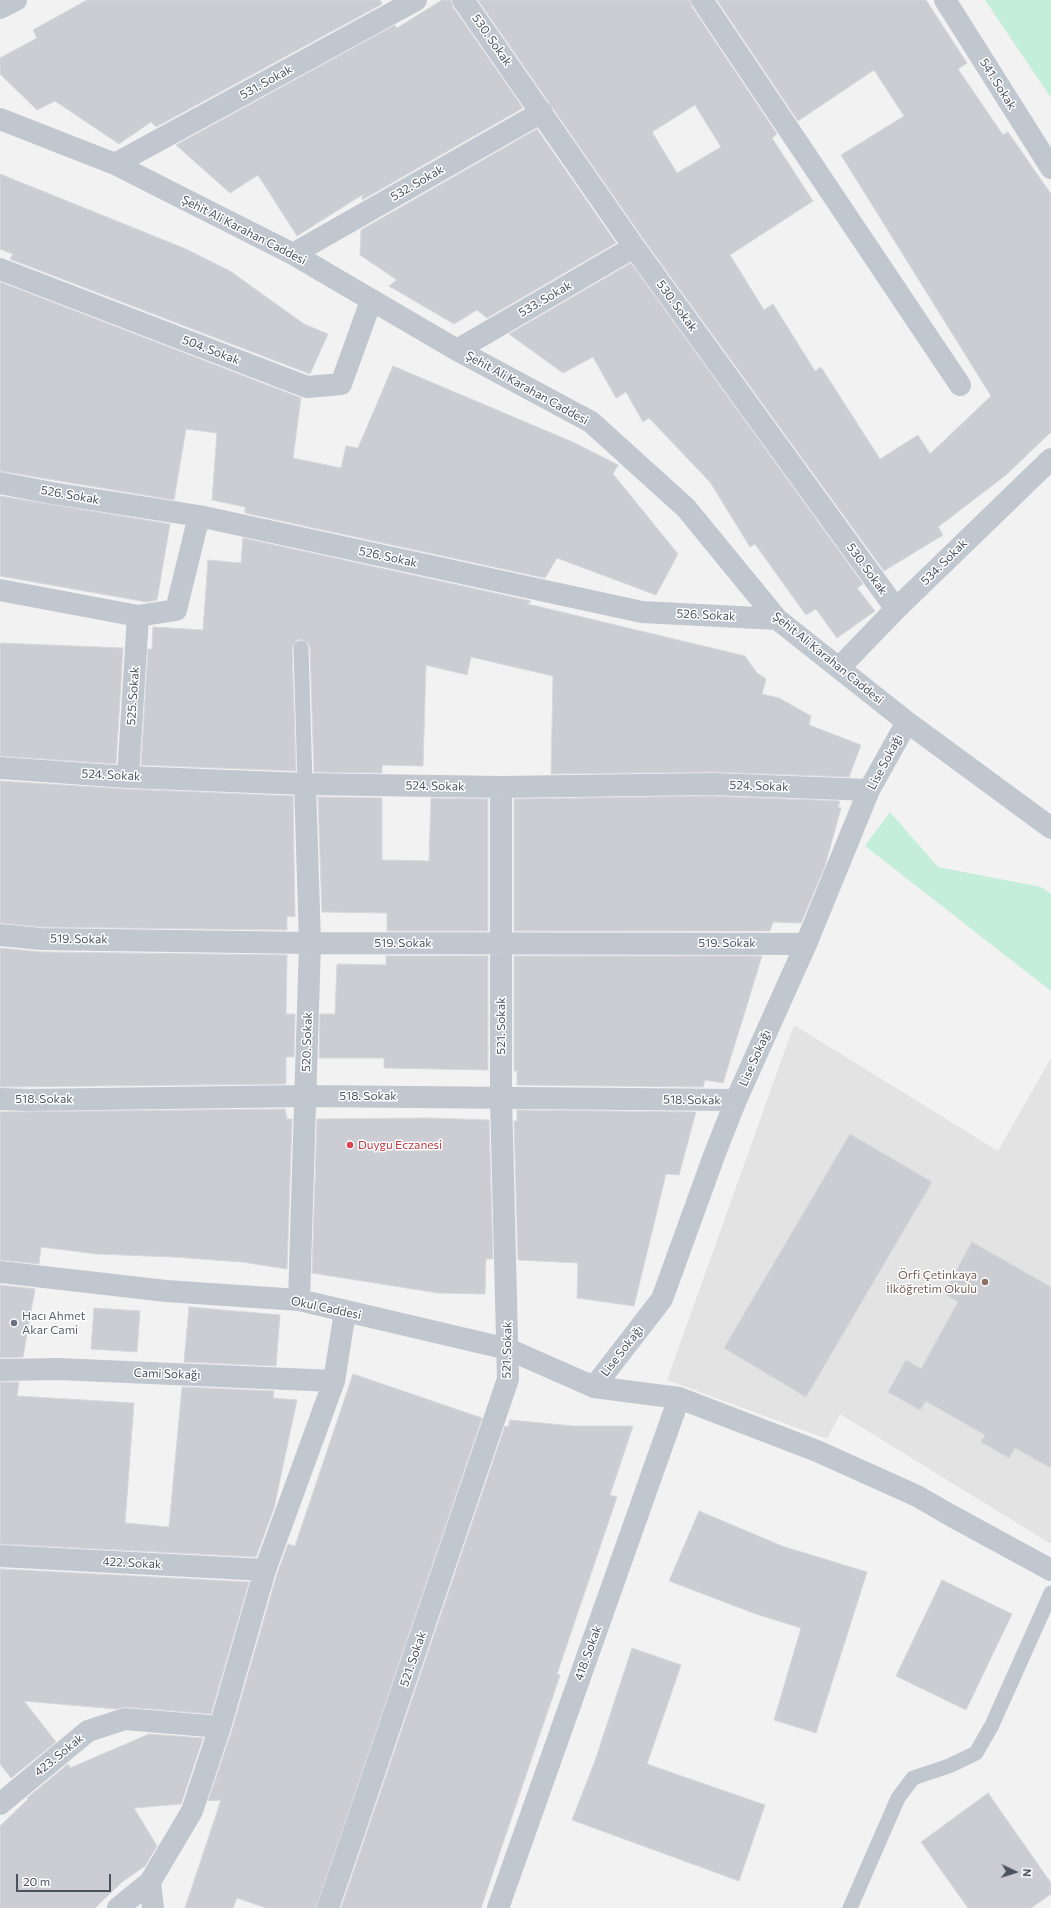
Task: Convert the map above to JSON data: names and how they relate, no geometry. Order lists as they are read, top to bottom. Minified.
{"streets":{"street":["530. Sokak","531. Sokak","541. Sokak","532. Sokak","Şehit Ali Karahan Caddesi","533. Sokak","504. Sokak","526. Sokak","534. Sokak","525. Sokak","Lise Sokağı","524. Sokak","519. Sokak","521. Sokak","520. Sokak","518. Sokak","Okul Caddesi","Cami Sokağı","422. Sokak","418. Sokak","423. Sokak"]},"crossings":[["530. Sokak","532. Sokak"],["530. Sokak","533. Sokak"],["530. Sokak","534. Sokak"],["531. Sokak","Şehit Ali Karahan Caddesi"],["532. Sokak","Şehit Ali Karahan Caddesi"],["Şehit Ali Karahan Caddesi","533. Sokak"],["Şehit Ali Karahan Caddesi","504. Sokak"],["Şehit Ali Karahan Caddesi","526. Sokak"],["Şehit Ali Karahan Caddesi","534. Sokak"],["Şehit Ali Karahan Caddesi","Lise Sokağı"],["525. Sokak","524. Sokak"],["Lise Sokağı","524. Sokak"],["Lise Sokağı","519. Sokak"],["Lise Sokağı","518. Sokak"],["Lise Sokağı","Okul Caddesi"],["524. Sokak","521. Sokak"],["524. Sokak","520. Sokak"],["519. Sokak","521. Sokak"],["519. Sokak","520. Sokak"],["521. Sokak","518. Sokak"],["521. Sokak","Okul Caddesi"],["520. Sokak","518. Sokak"],["520. Sokak","Okul Caddesi"],["Okul Caddesi","418. Sokak"]],"places":["Duygu Eczanesi","Örfi Çetinkaya İlköğretim Okulu","Hacı Ahmet Akar Cami"],"scale_bar":"20 m","north":"right"}
